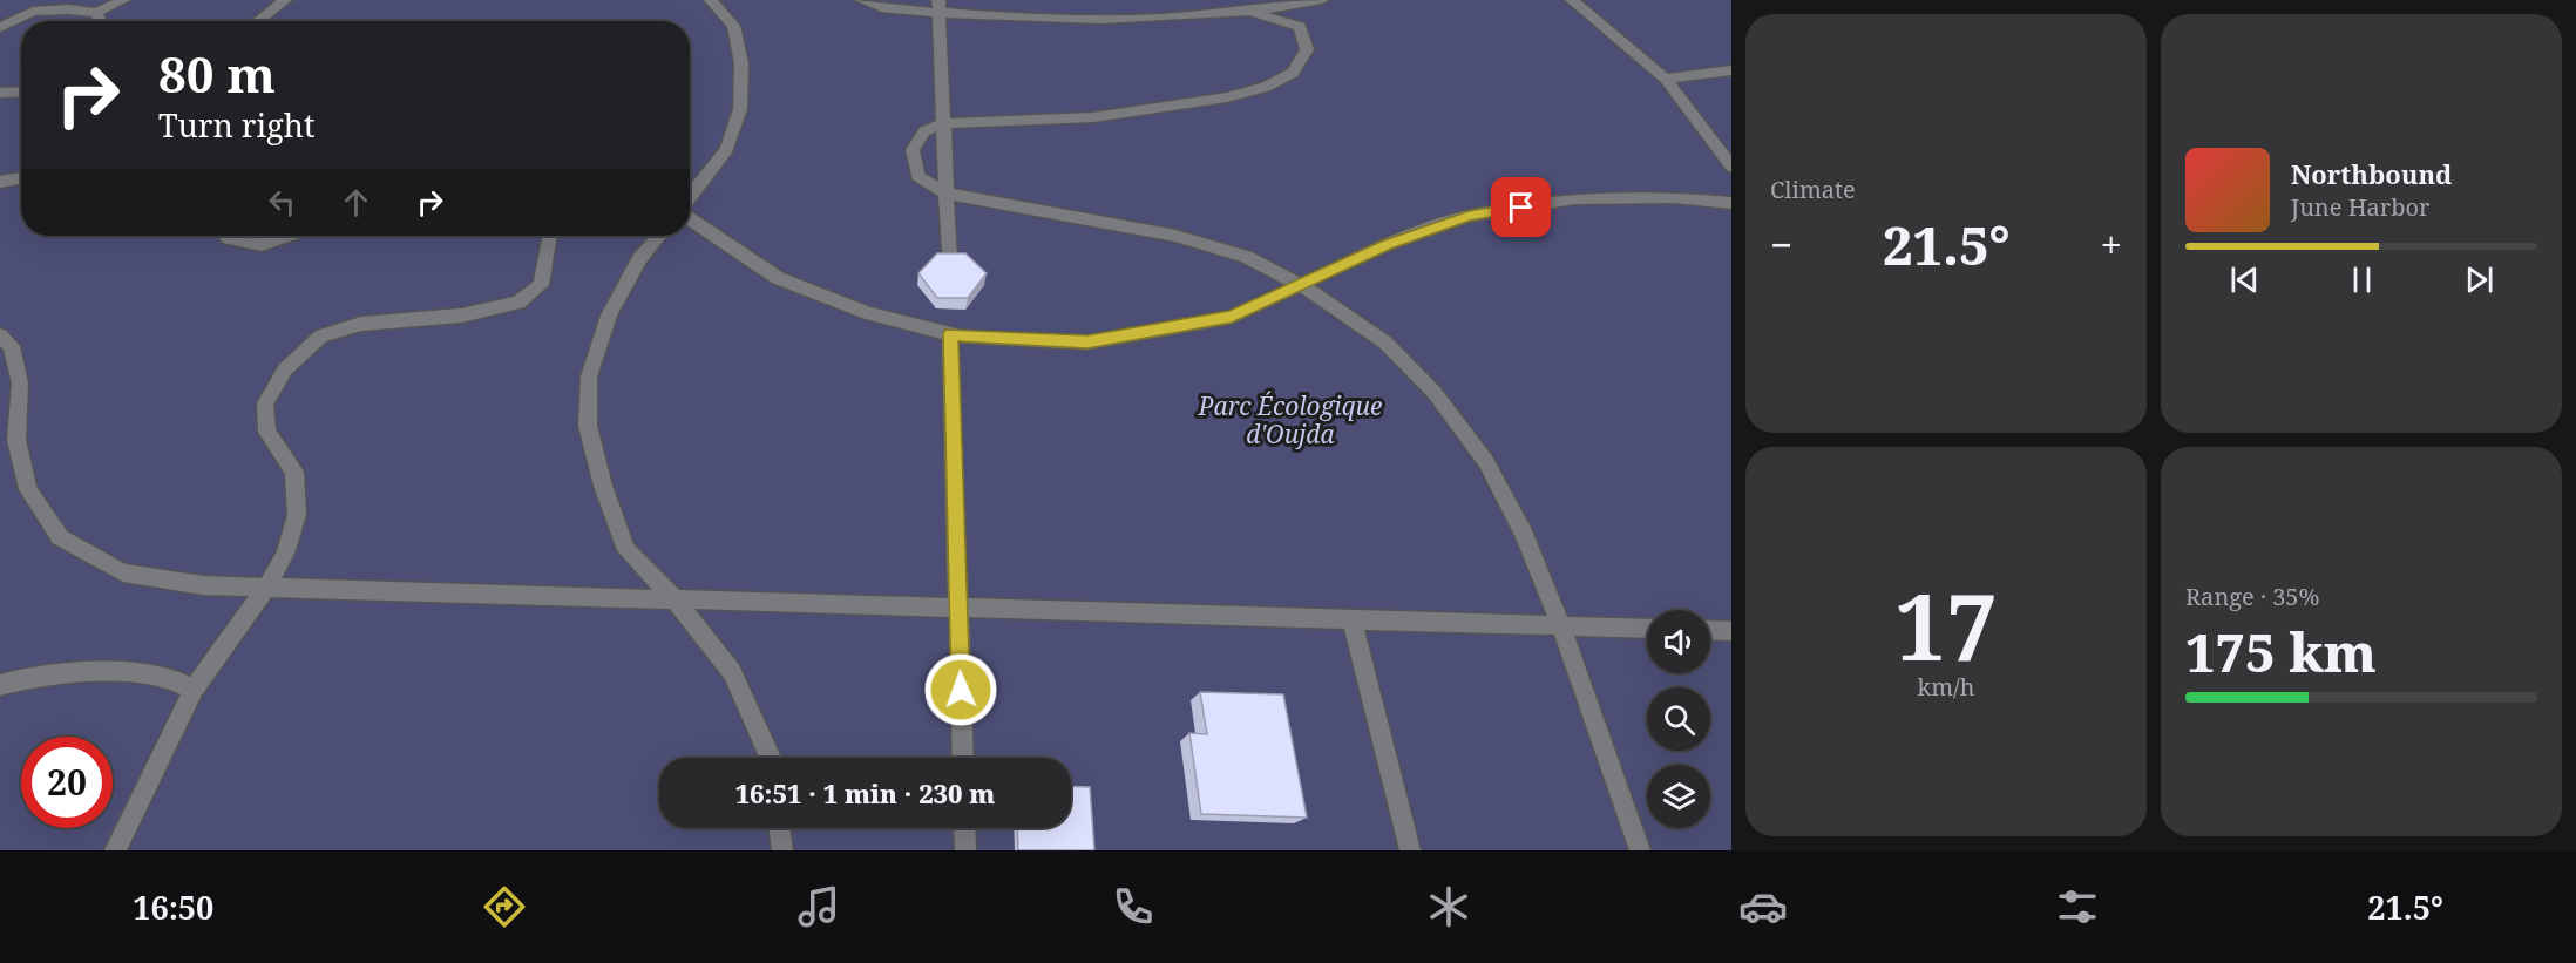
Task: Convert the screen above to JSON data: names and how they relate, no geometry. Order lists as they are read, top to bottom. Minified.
{"parks":["Parc Écologique d'Oujda"],"page":{"tile":["Climate",["17","km/h"],["Range · 35%","175 km"]],"turn":["80 m","Turn right"],"song":["Northbound","June Harbor"],"heat":["−","21.5°","+"],"limit":"20","trip":"16:51 · 1 min · 230 m","tabs":["16:50","21.5°"]}}
